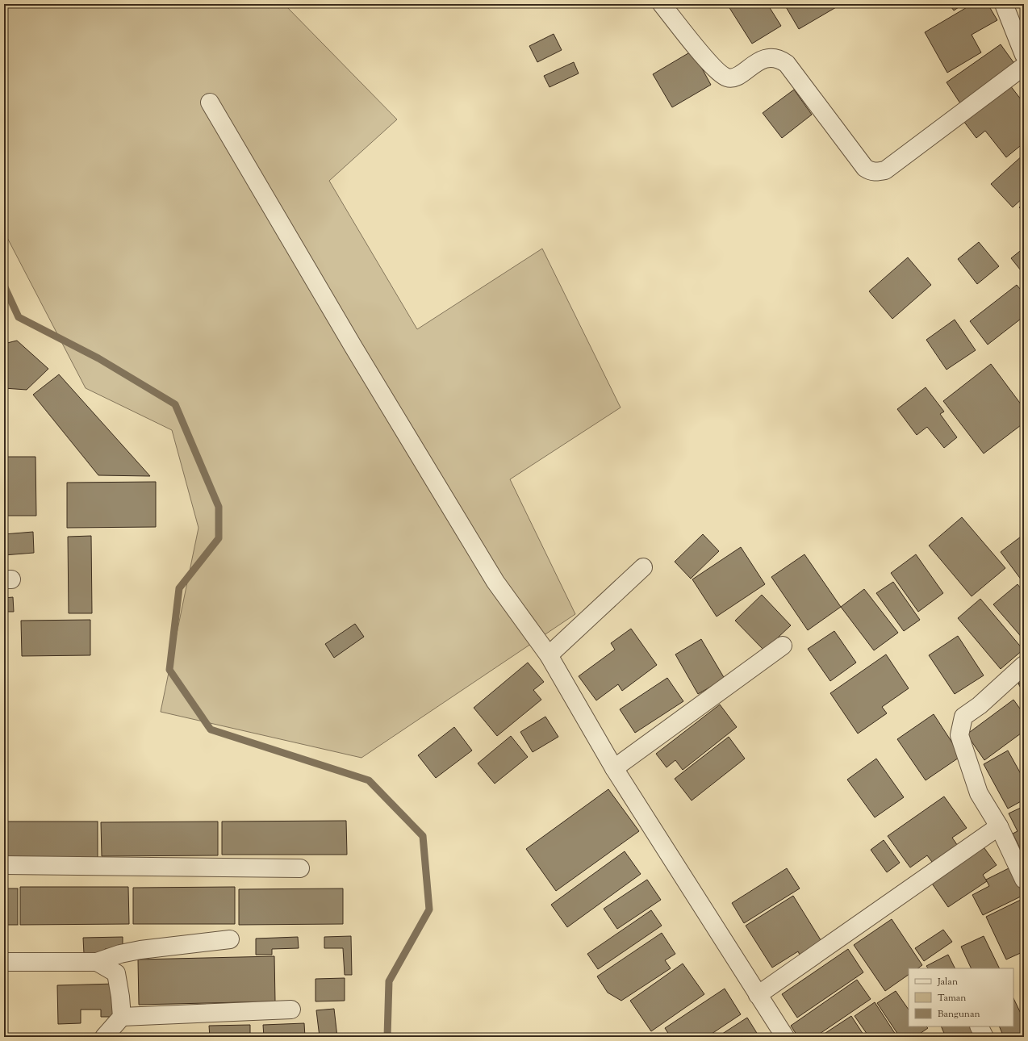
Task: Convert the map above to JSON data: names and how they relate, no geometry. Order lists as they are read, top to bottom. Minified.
{"legend":["Jalan","Taman","Bangunan"]}
